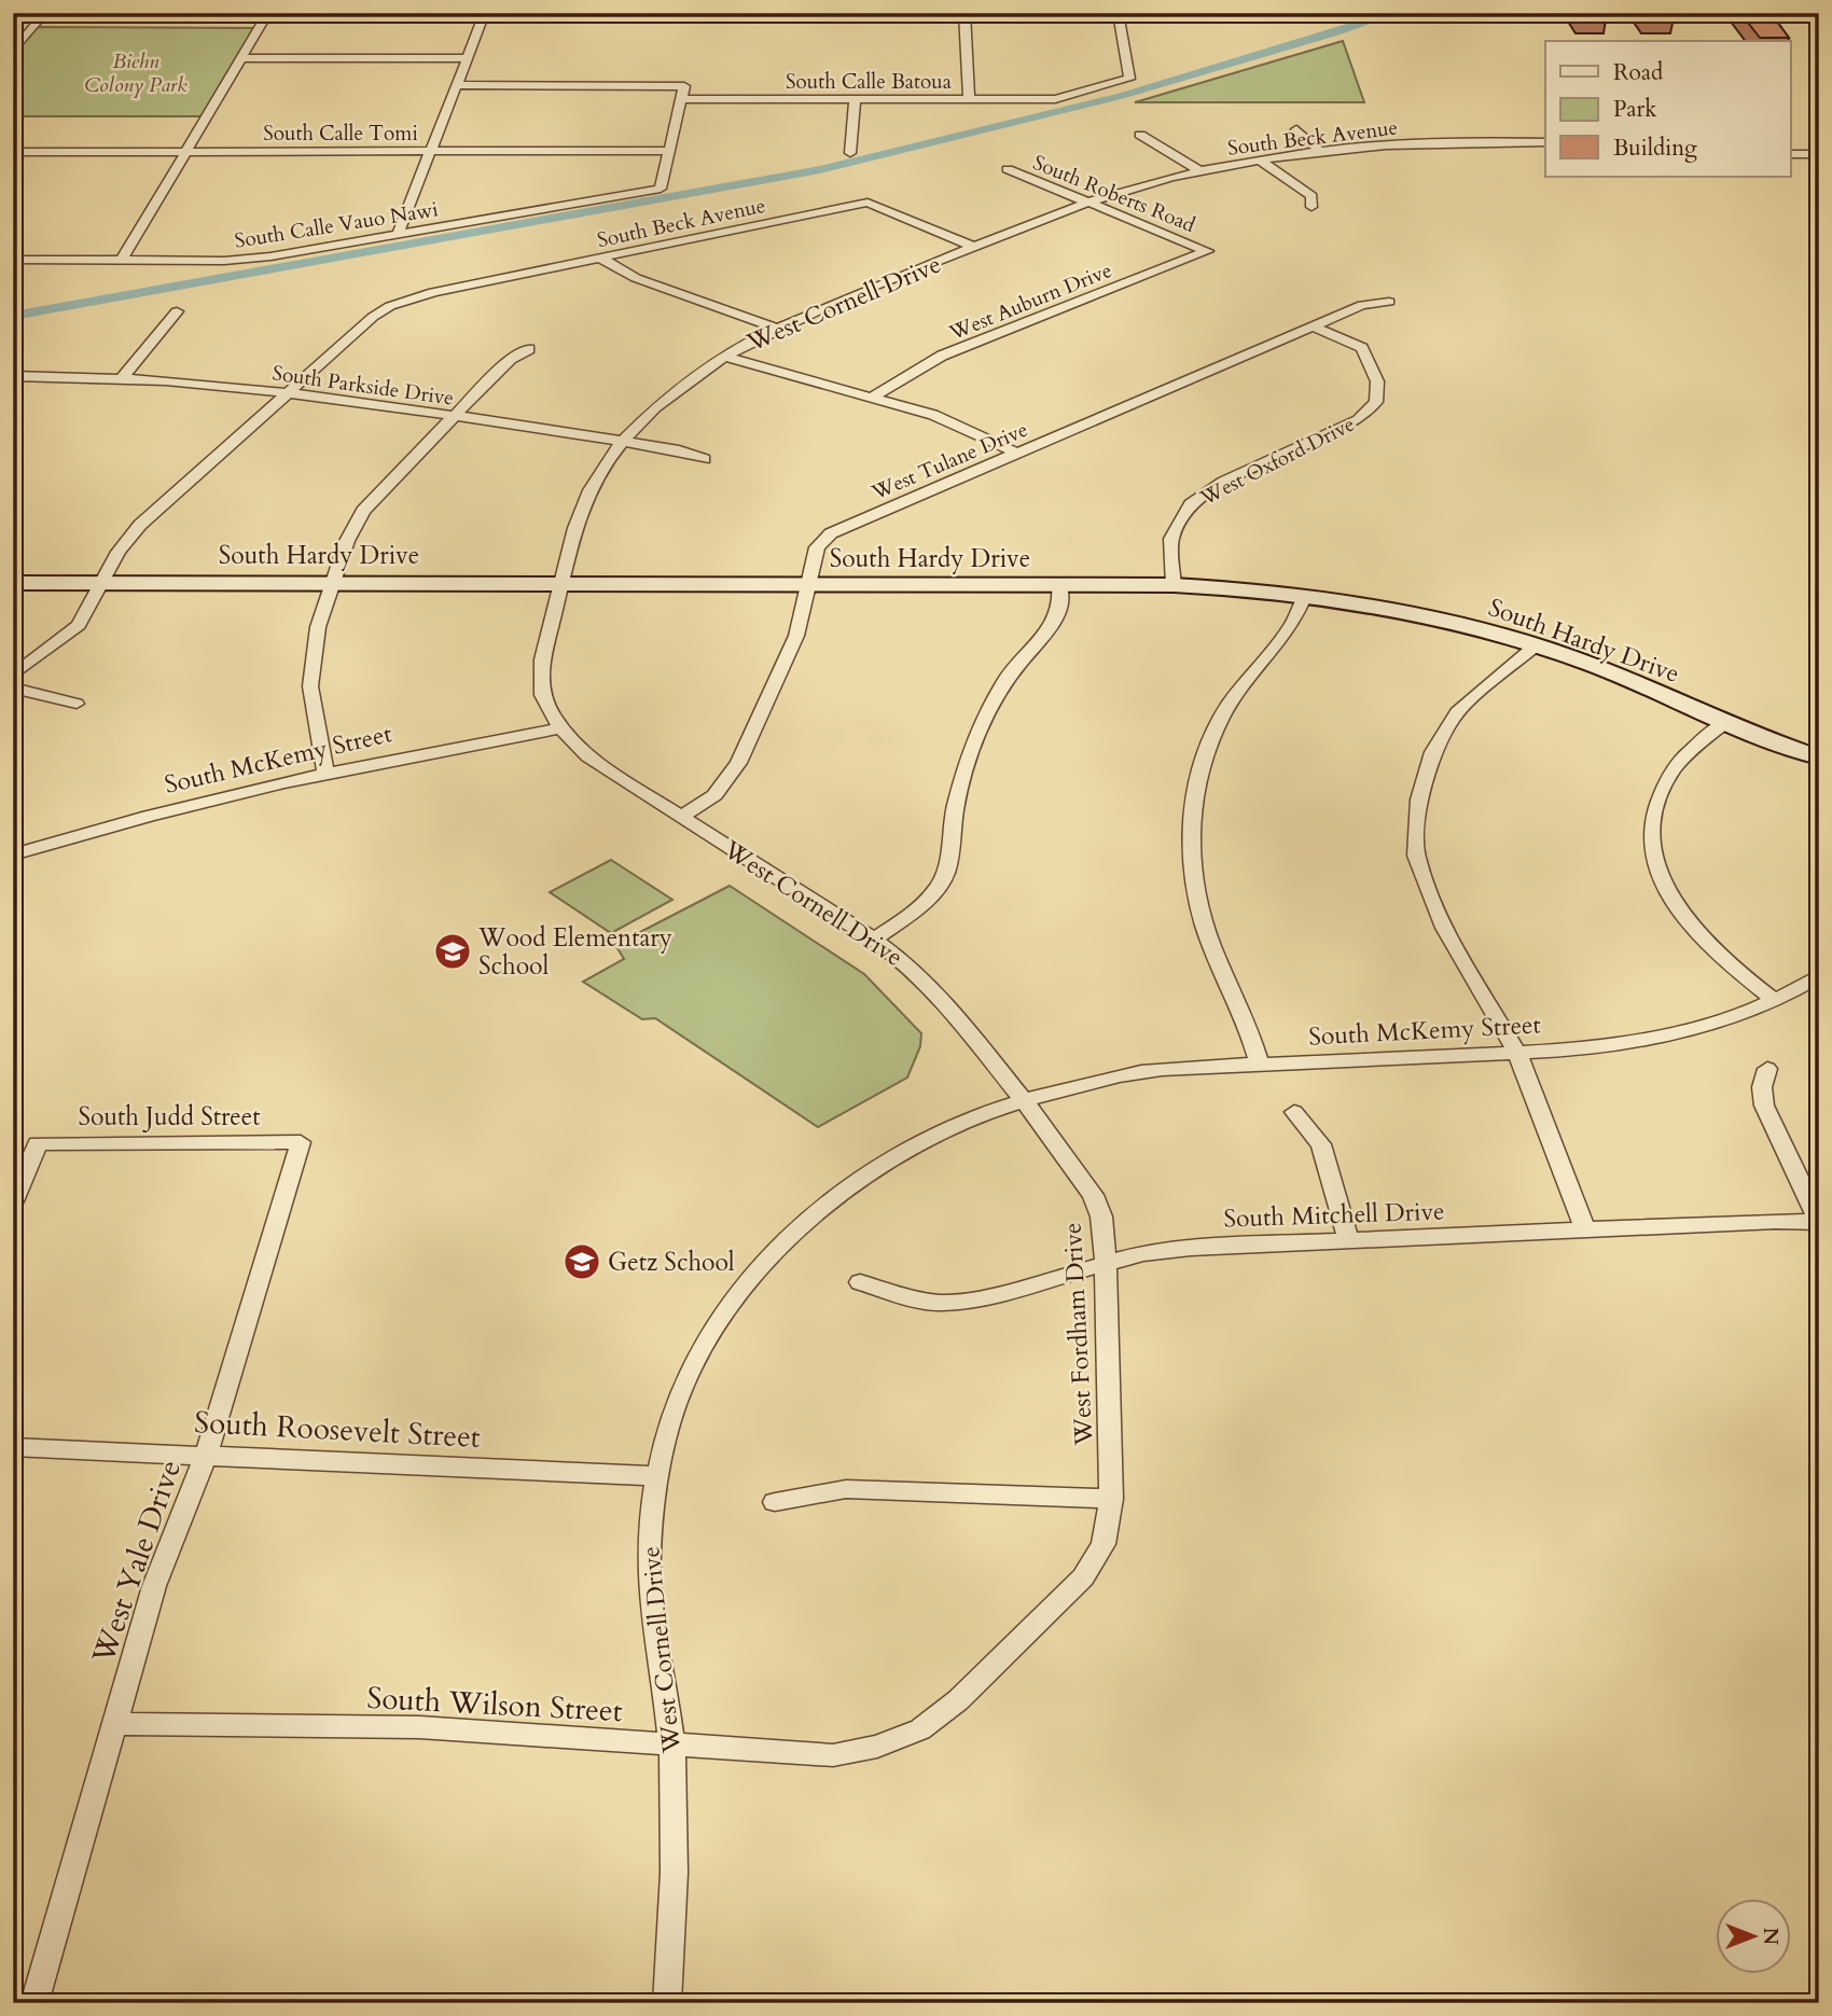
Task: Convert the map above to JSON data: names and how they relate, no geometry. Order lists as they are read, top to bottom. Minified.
{"streets":{"street":["South Calle Batoua","South Calle Tomi","South Beck Avenue","South Roberts Road","South Calle Vauo Nawi","West Auburn Drive","West Cornell Drive","South Parkside Drive","West Tulane Drive","West Oxford Drive","South Hardy Drive","South McKemy Street","South Judd Street","South Mitchell Drive","West Fordham Drive","South Roosevelt Street","West Yale Drive","South Wilson Street"]},"crossings":[["South Calle Tomi","South Calle Vauo Nawi"],["South Beck Avenue","South Roberts Road"],["South Beck Avenue","West Cornell Drive"],["South Beck Avenue","South Parkside Drive"],["South Beck Avenue","South Hardy Drive"],["South Roberts Road","West Auburn Drive"],["South Roberts Road","West Cornell Drive"],["West Cornell Drive","South Parkside Drive"],["West Cornell Drive","West Tulane Drive"],["West Cornell Drive","South Hardy Drive"],["West Cornell Drive","South McKemy Street"],["West Cornell Drive","West Fordham Drive"],["West Cornell Drive","South Roosevelt Street"],["West Cornell Drive","South Wilson Street"],["West Tulane Drive","West Oxford Drive"],["West Tulane Drive","South Hardy Drive"],["West Oxford Drive","South Hardy Drive"],["South McKemy Street","West Fordham Drive"],["South Judd Street","West Yale Drive"],["South Mitchell Drive","West Fordham Drive"],["West Fordham Drive","South Wilson Street"],["South Roosevelt Street","West Yale Drive"],["West Yale Drive","South Wilson Street"]],"parks":["Biehn Colony Park"],"places":{"school or university":["Wood Elementary School","Getz School"]},"legend":["Road","Park","Building"],"north":"right"}
